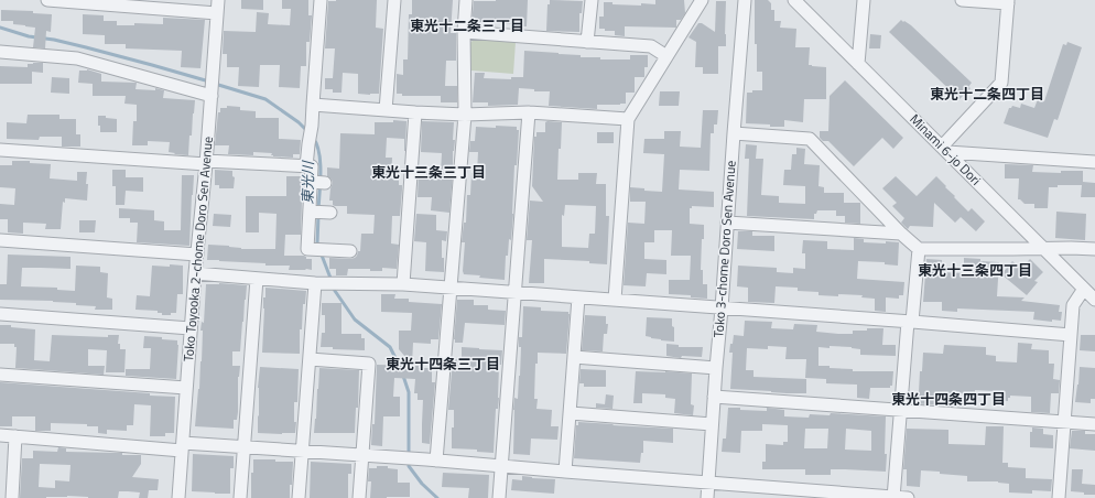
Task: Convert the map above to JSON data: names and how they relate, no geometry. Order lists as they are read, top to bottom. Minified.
{"streets":{"street":["Minami 6-jo Dori","Toko Toyooka 2-chome Doro Sen Avenue","Toko 3-chome Doro Sen Avenue"]},"districts":["東光十二条三丁目","東光十二条四丁目","東光十三条三丁目","東光十三条四丁目","東光十四条三丁目","東光十四条四丁目"],"water":["東光川"]}
